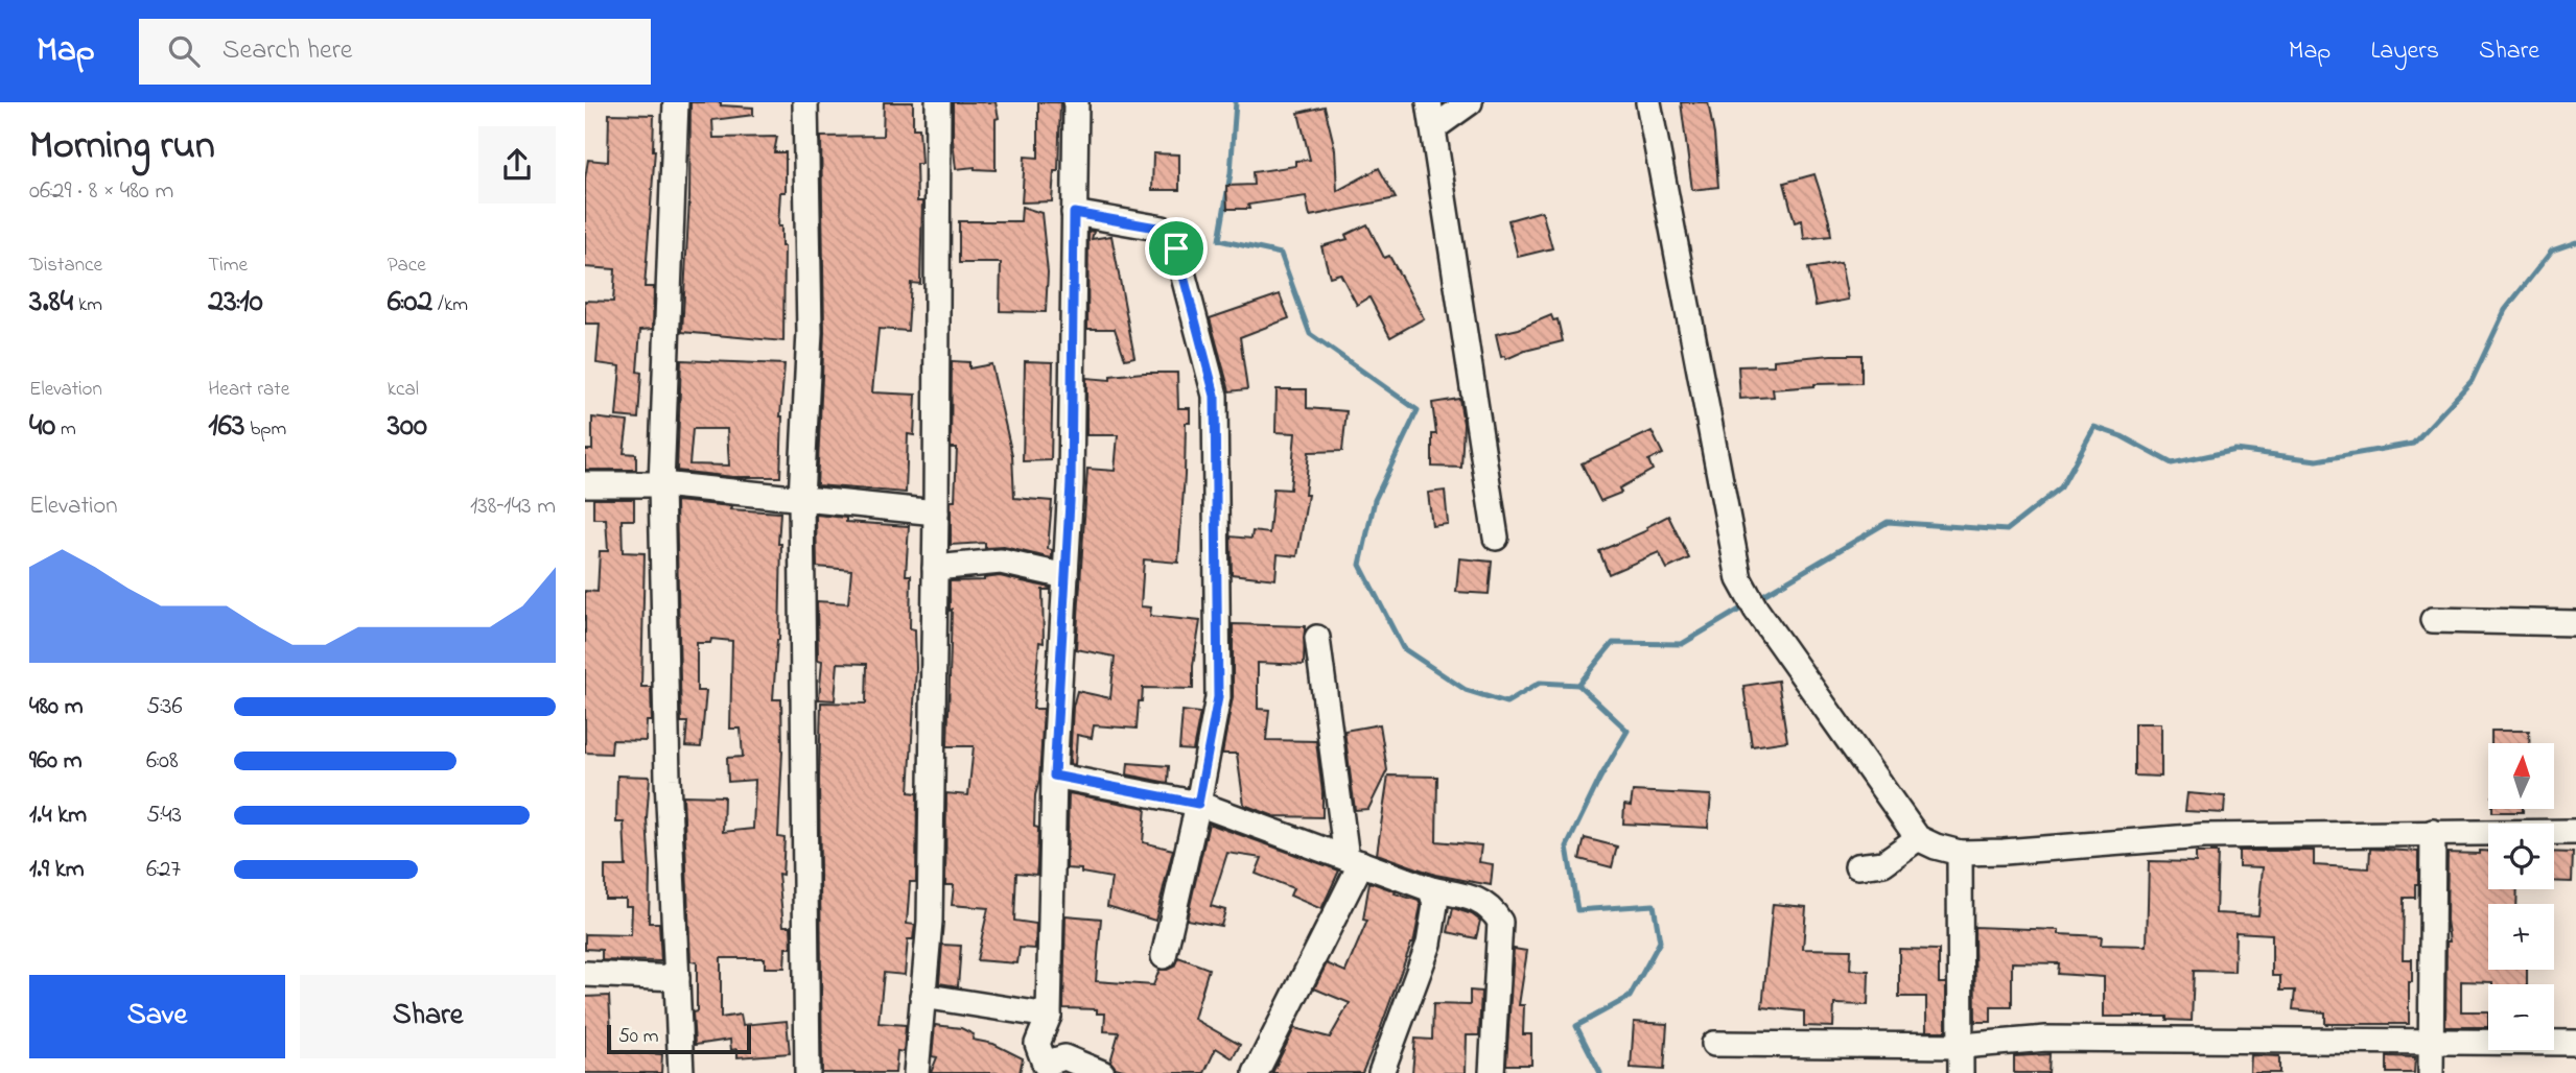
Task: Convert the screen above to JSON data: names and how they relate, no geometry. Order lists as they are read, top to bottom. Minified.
{"scale_bar":"50 m","north":"top","page":{"header":"Map","search":"Search here","nav":["Map","Layers","Share"],"heading":["Morning run","06:29 · 8 × 480 m"],"stats":[["Distance","3.84 km"],["Time","23:10"],["Pace","6:02 /km"],["Elevation","40 m"],["Heart rate","163 bpm"],["kcal","300"]],"chart":["Elevation","138–143 m"],"list":[{"name":"480 m","note":"5:36"},{"name":"960 m","note":"6:08"},{"name":"1.4 km","note":"5:43"},{"name":"1.9 km","note":"6:27"}],"map_buttons":["+","−"],"buttons":["Save","Share"],"scale":"50 m"}}
